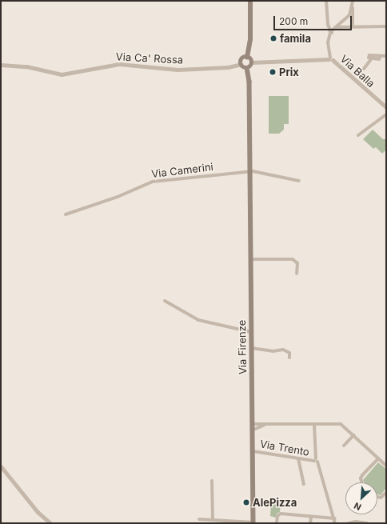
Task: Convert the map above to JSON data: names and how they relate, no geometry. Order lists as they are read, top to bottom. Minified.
{"streets":{"main road":["Via Firenze"],"street":["Via Ca' Rossa","Via Balla","Via Camerini","Via Trento"]},"crossings":[["Via Camerini","Via Firenze"],["Via Firenze","Via Trento"]],"places":["famila","Prix","AlePizza"],"scale_bar":"200 m","north":"bottom left"}
